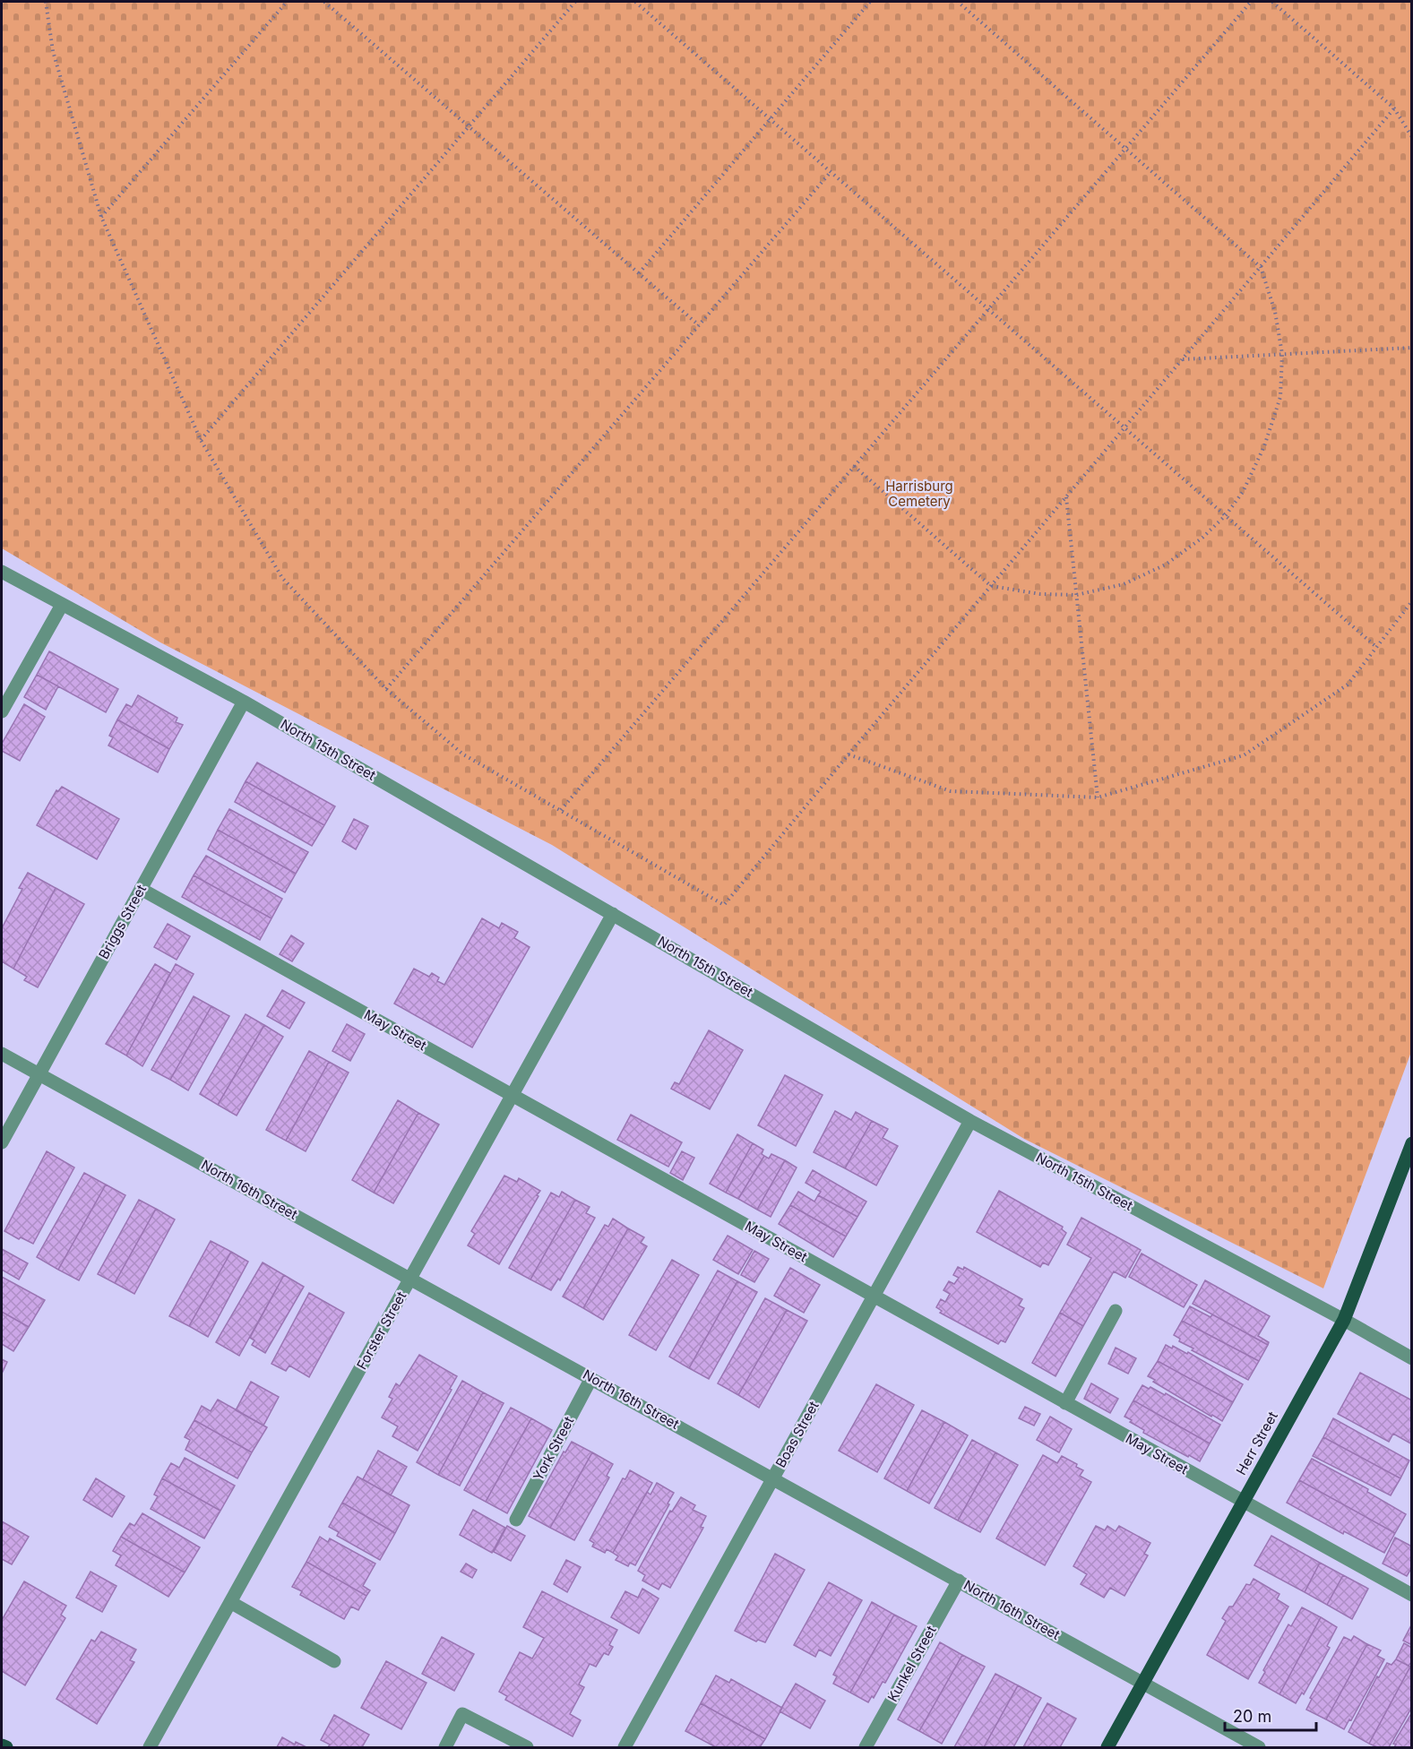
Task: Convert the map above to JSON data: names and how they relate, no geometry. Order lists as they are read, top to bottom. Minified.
{"streets":{"main road":["Herr Street"],"street":["North 15th Street","Briggs Street","May Street","North 16th Street","Forster Street","Boas Street","York Street","Kunkel Street"]},"crossings":[["North 15th Street","Briggs Street"],["North 15th Street","Forster Street"],["North 15th Street","Boas Street"],["North 15th Street","Herr Street"],["Briggs Street","May Street"],["Briggs Street","North 16th Street"],["May Street","Forster Street"],["May Street","Boas Street"],["May Street","Herr Street"],["North 16th Street","Forster Street"],["North 16th Street","Boas Street"],["North 16th Street","Herr Street"],["North 16th Street","York Street"],["North 16th Street","Kunkel Street"]],"parks":["Harrisburg Cemetery"],"scale_bar":"20 m"}
